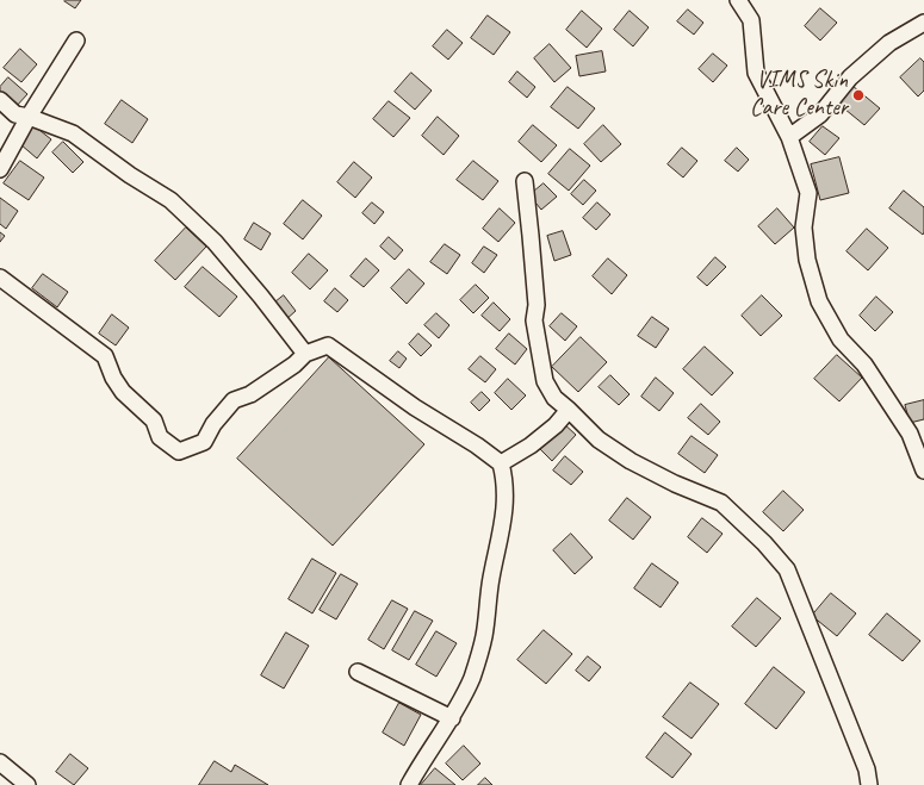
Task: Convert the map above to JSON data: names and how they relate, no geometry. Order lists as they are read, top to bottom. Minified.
{"places":["VIMS Skin Care Center"]}
